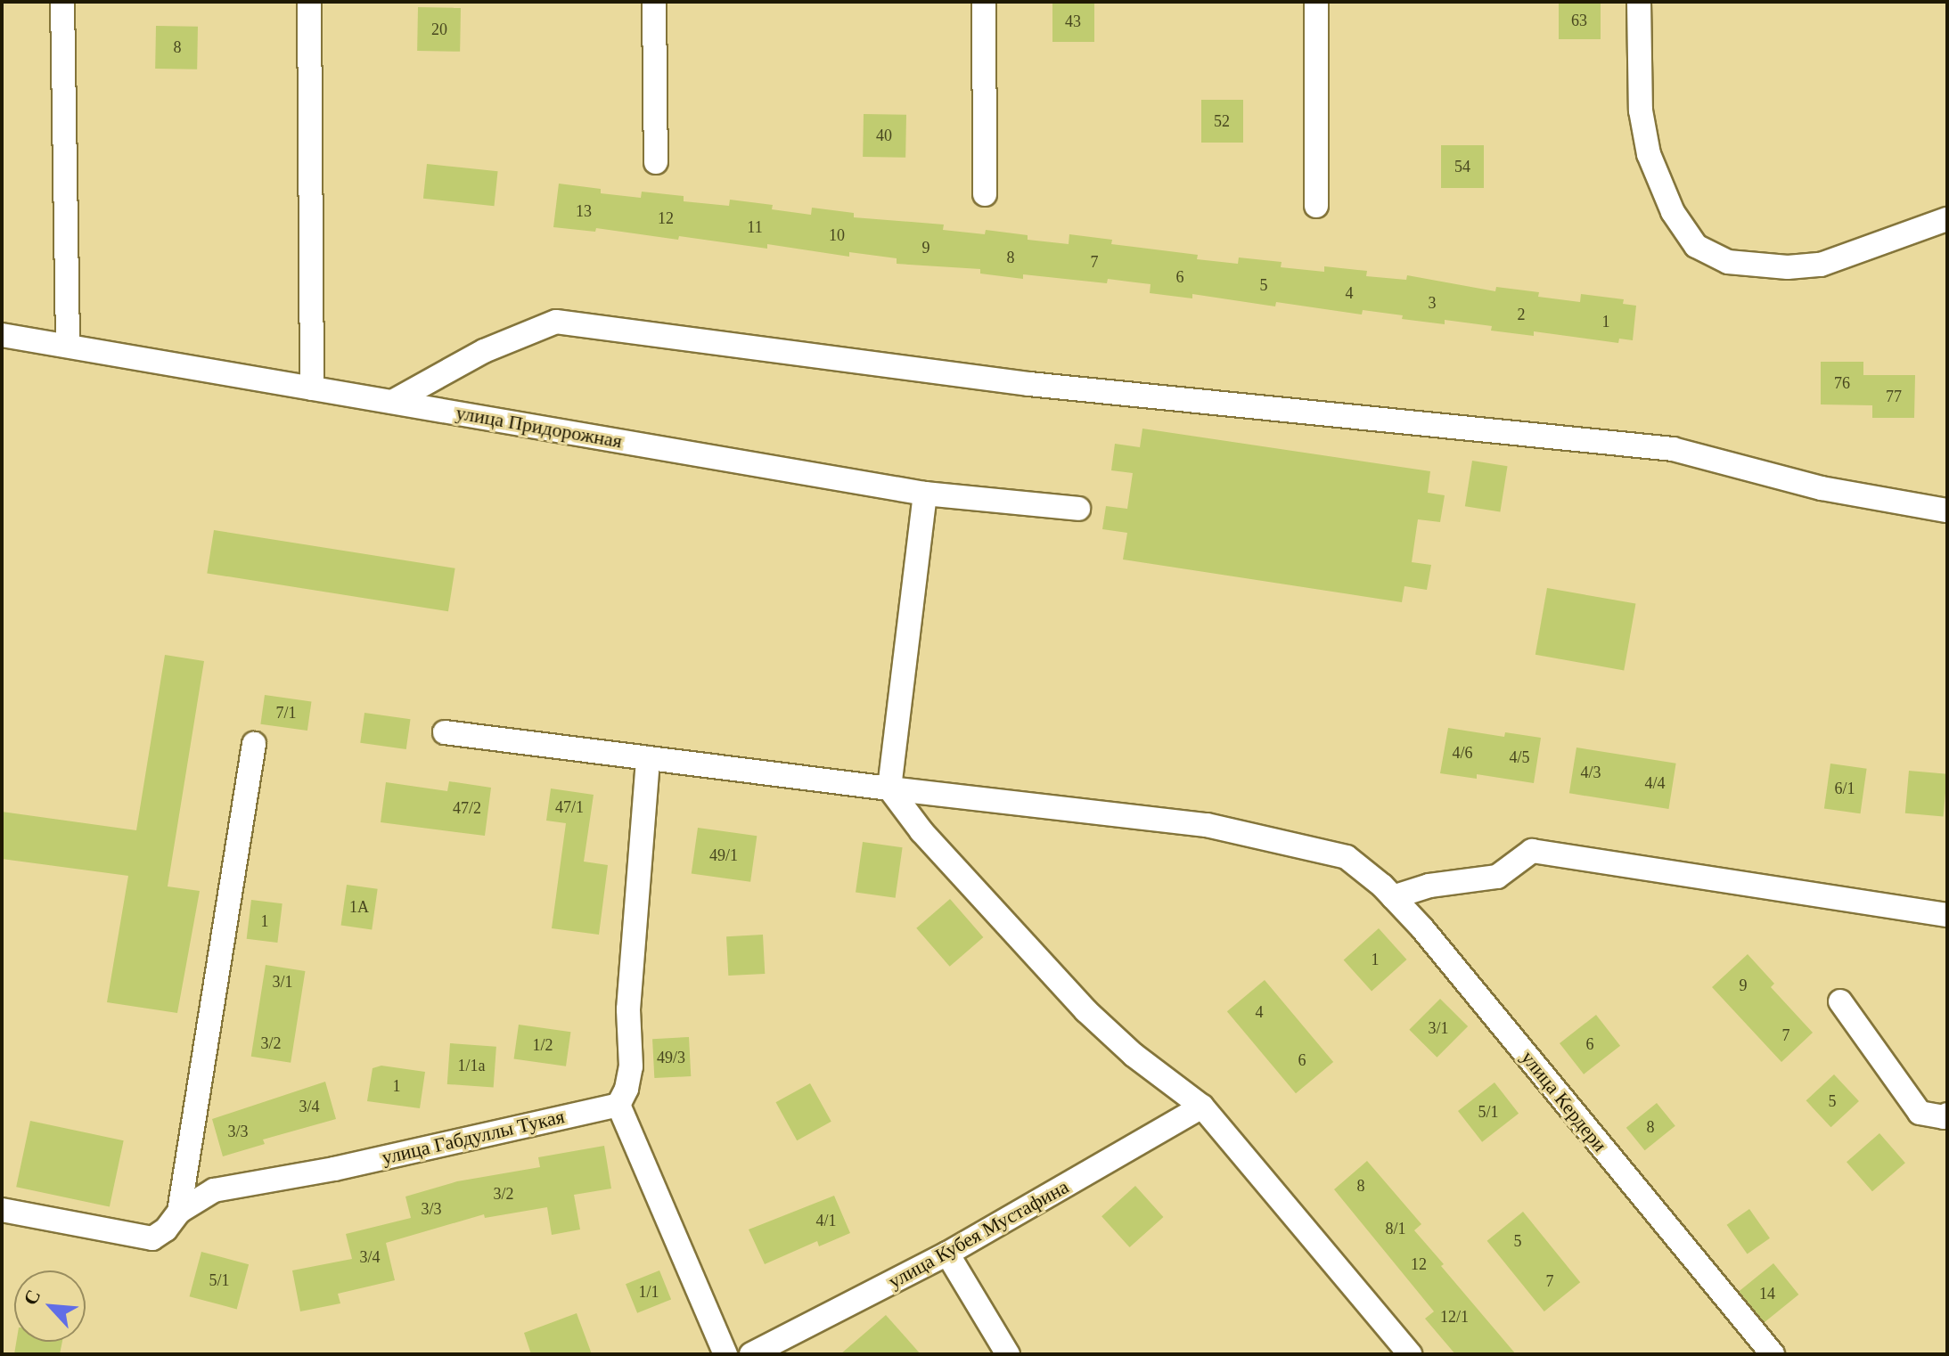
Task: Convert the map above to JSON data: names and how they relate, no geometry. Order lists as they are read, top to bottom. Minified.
{"streets":{"street":["улица Придорожная","улица Кердери","улица Габдуллы Тукая","улица Кубея Мустафина"]},"house_numbers":["63","43","20","8","52","40","54","13","12","11","10","9","8","7","6","5","4","3","2","1","76","77","7/1","4/6","4/5","4/3","4/4","6/1","47/1","47/2","49/1","1А","1","1","3/1","9","4","3/1","7","3/2","6","1/2","49/3","6","1/1а","1","5","3/4","5/1","8","3/3","8","3/2","3/3","4/1","8/1","5","3/4","12","5/1","7","1/1","14","12/1"],"north":"top left"}
